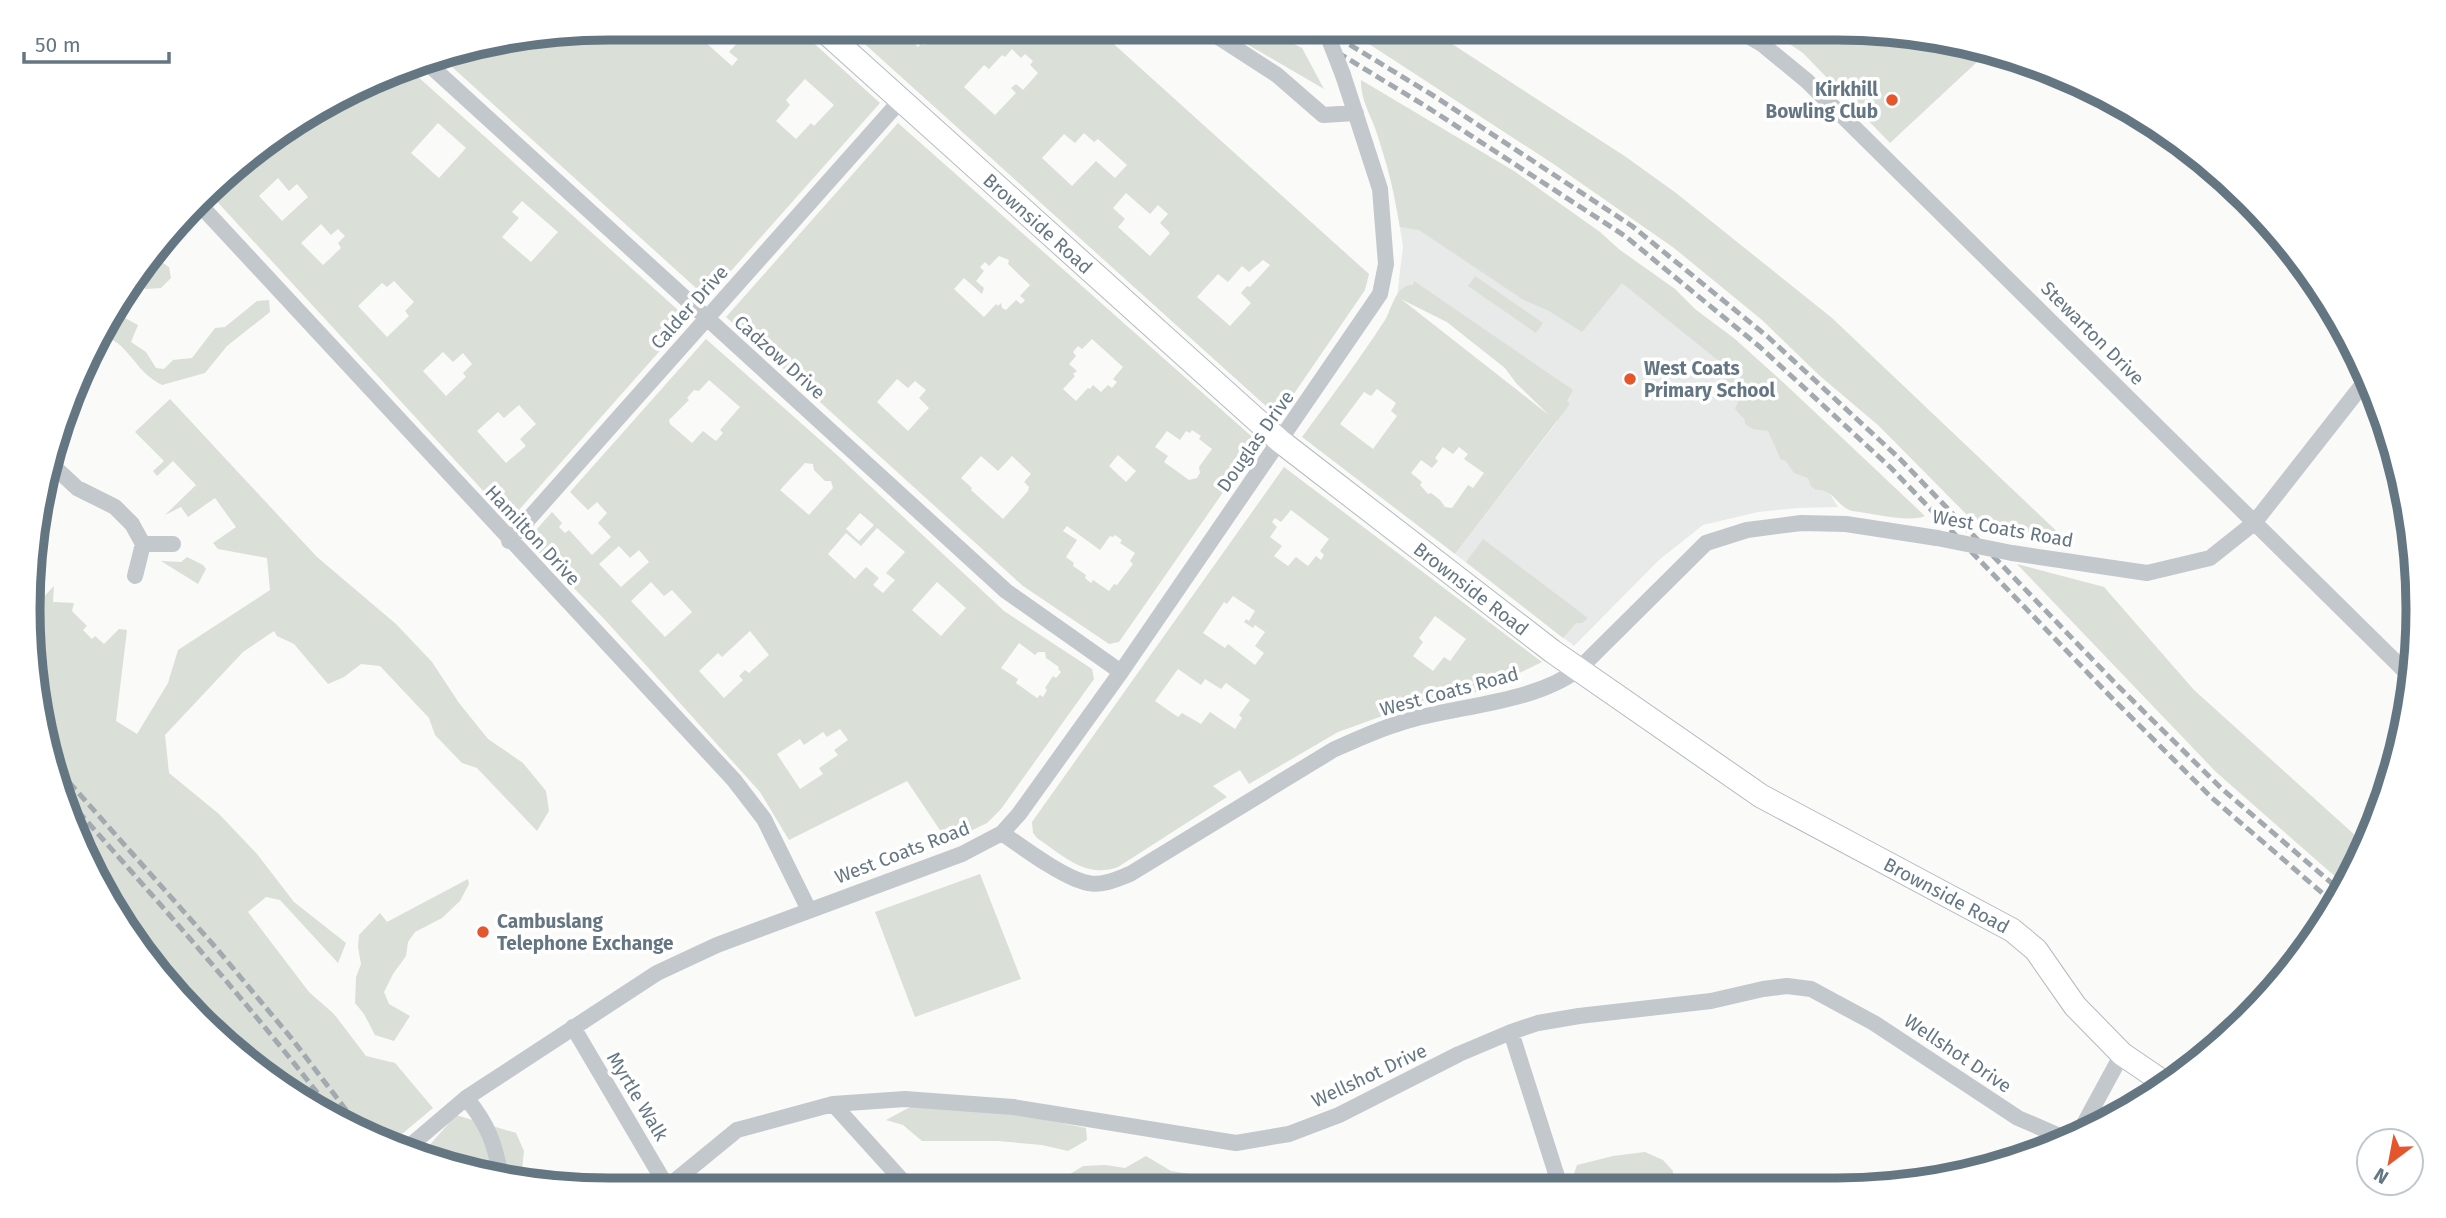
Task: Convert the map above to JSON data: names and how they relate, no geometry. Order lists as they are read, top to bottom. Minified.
{"streets":{"street":["Brownside Road","Calder Drive","Stewarton Drive","Cadzow Drive","Douglas Drive","West Coats Road","Hamilton Drive","Wellshot Drive","Myrtle Walk"]},"crossings":[["Brownside Road","Calder Drive"],["Brownside Road","Douglas Drive"],["Brownside Road","West Coats Road"],["Calder Drive","Cadzow Drive"],["Calder Drive","Hamilton Drive"],["Stewarton Drive","West Coats Road"],["Cadzow Drive","Douglas Drive"],["Douglas Drive","West Coats Road"],["West Coats Road","Hamilton Drive"],["West Coats Road","Myrtle Walk"]],"places":["Kirkhill Bowling Club","West Coats Primary School","Cambuslang Telephone Exchange"],"scale_bar":"50 m","north":"bottom left"}
